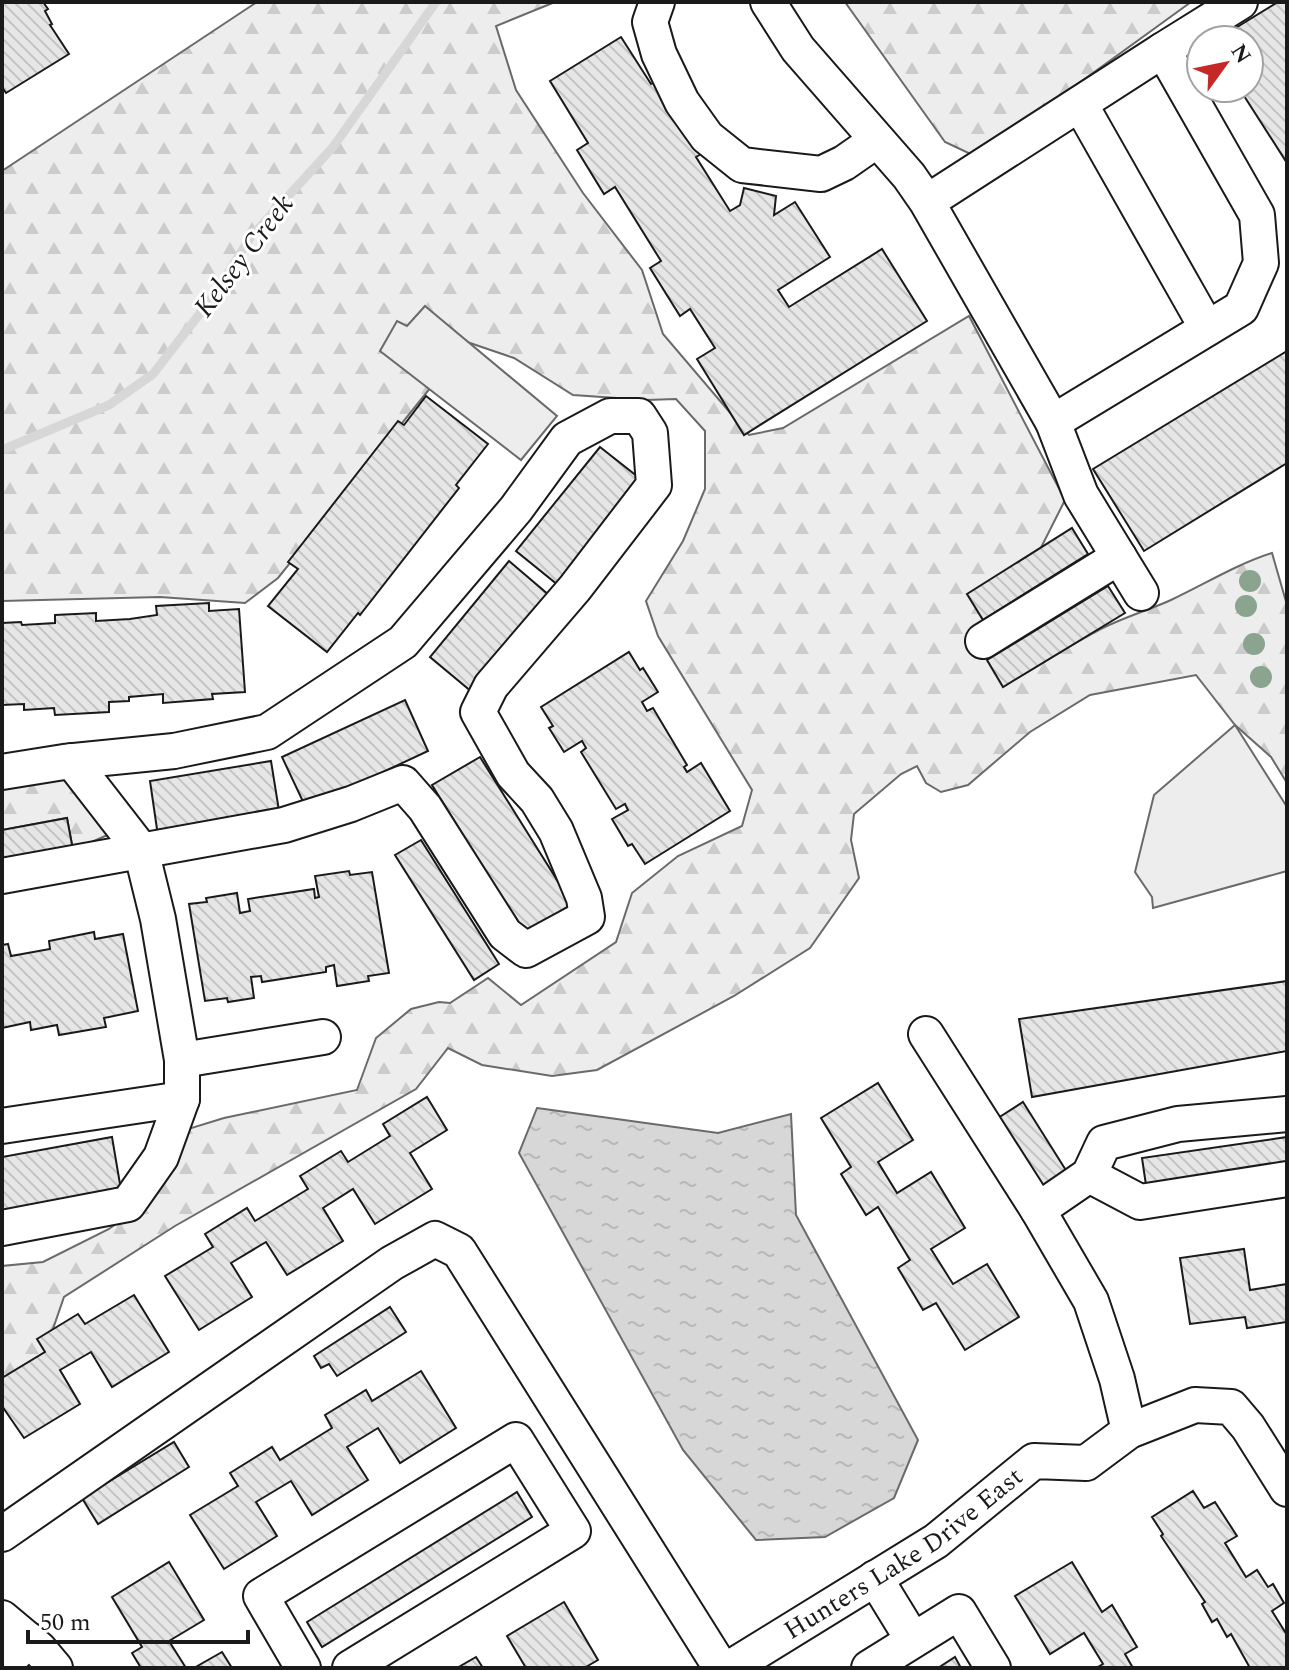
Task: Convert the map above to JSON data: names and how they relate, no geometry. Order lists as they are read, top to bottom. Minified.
{"streets":{"street":["Hunters Lake Drive East"]},"water":["Kelsey Creek"],"scale_bar":"50 m","north":"top right"}
